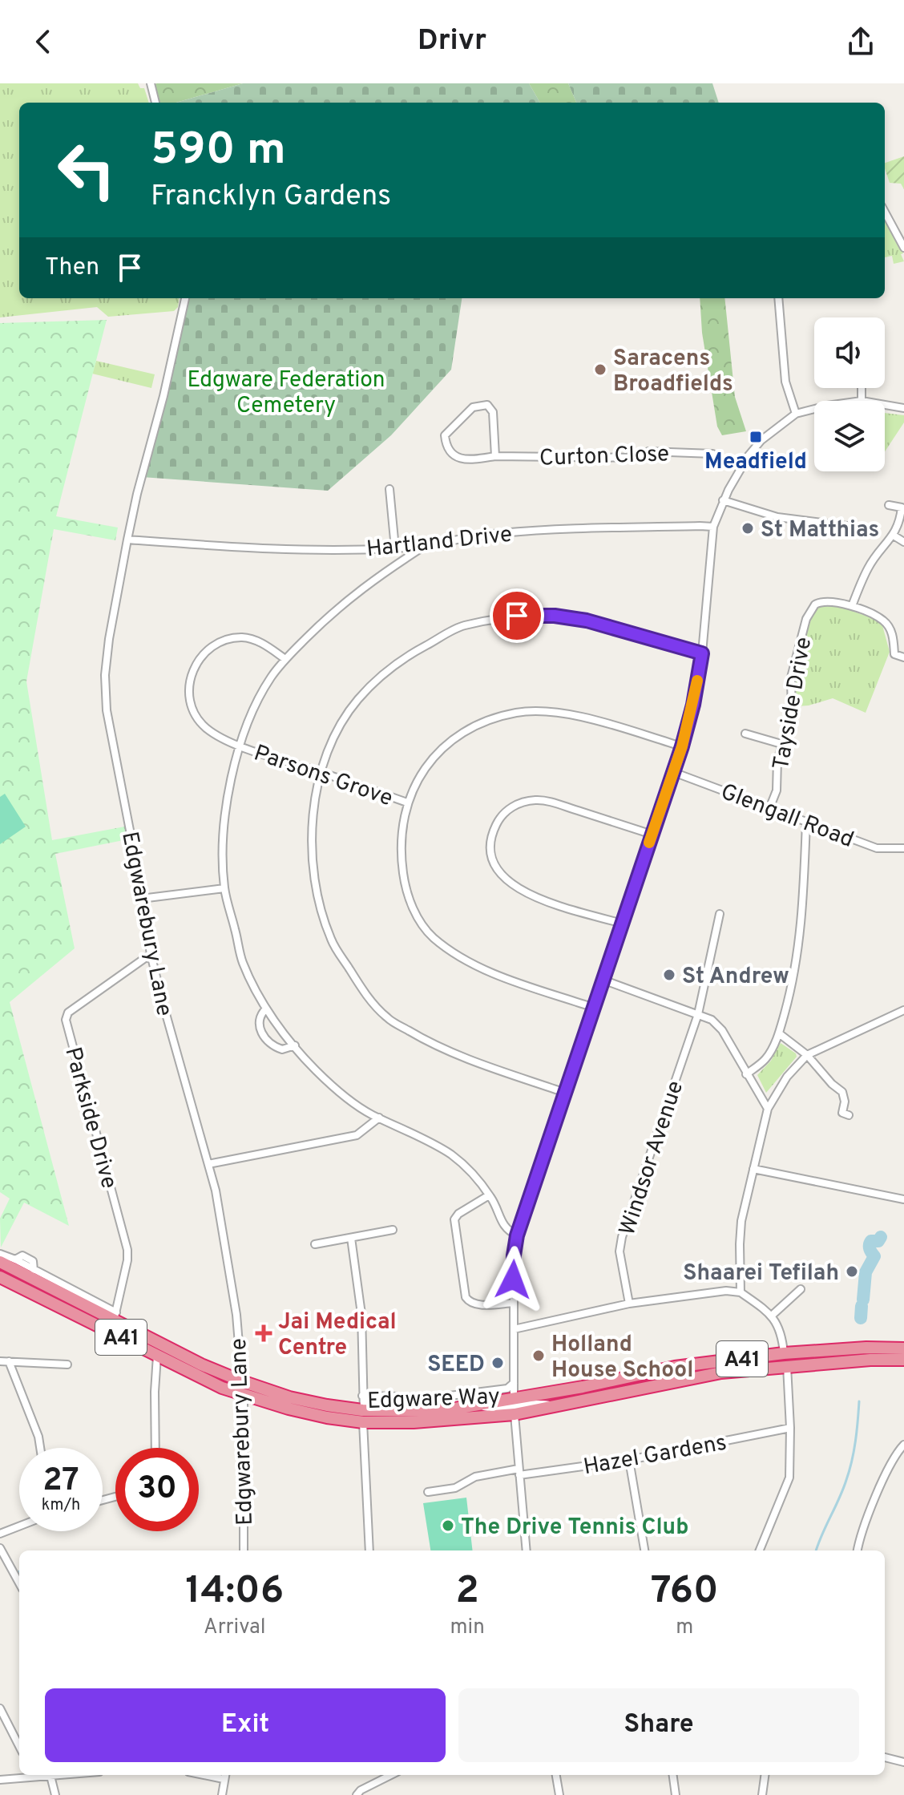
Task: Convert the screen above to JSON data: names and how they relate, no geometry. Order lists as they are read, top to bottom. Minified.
{"streets":{"highway":["A41","Edgware Way"],"street":["Curton Close","Hartland Drive","Tayside Drive","Parsons Grove","Glengall Road","Edgwarebury Lane","Parkside Drive","Windsor Avenue","Hazel Gardens"]},"crossings":[["Hartland Drive","Edgwarebury Lane"],["Tayside Drive","Glengall Road"],["Edgwarebury Lane","Parkside Drive"],["Edgwarebury Lane","Edgware Way"],["Parkside Drive","Edgware Way"],["A41","Edgware Way"]],"parks":["Edgware Federation Cemetery"],"places":{"other":["Saracens Broadfields","St Matthias","St Andrew","Shaarei Tefilah","Holland House School","SEED","The Drive Tennis Club"],"transit":["Meadfield"],"health":["Jai Medical Centre"]},"page":{"header":"Drivr","turn":["590 m","Francklyn Gardens"],"then":"Then","speed":"27 km/h","limit":"30","eta":["14:06","Arrival","2","min","760","m"],"buttons":["Exit","Share"]}}
